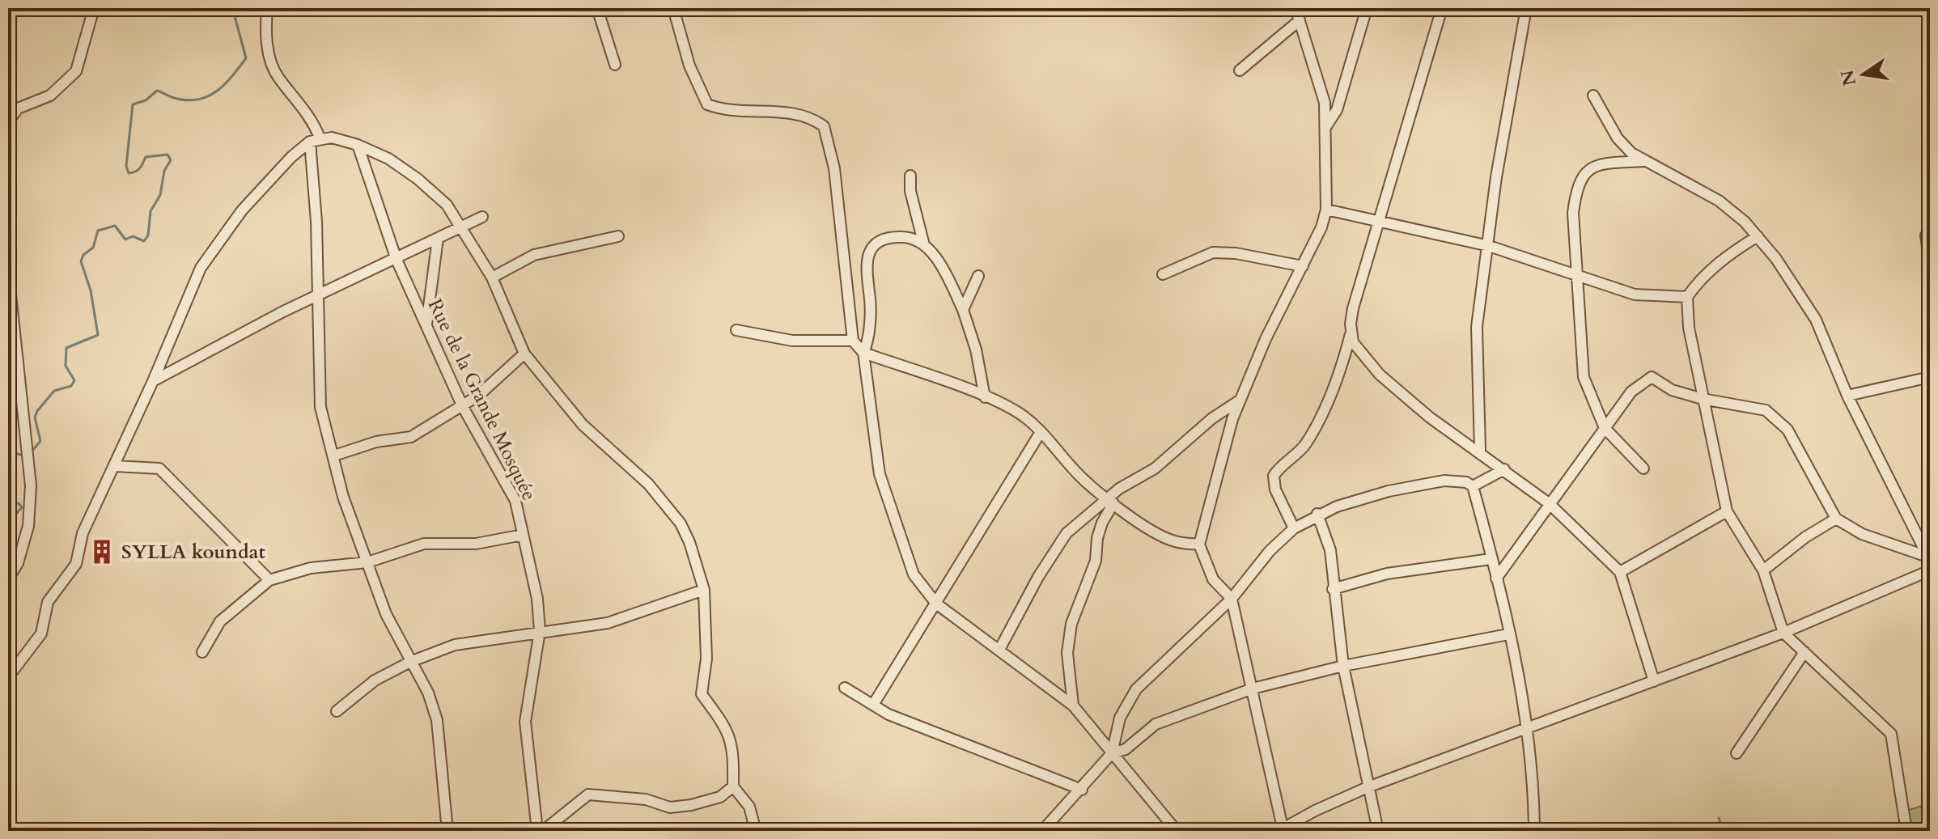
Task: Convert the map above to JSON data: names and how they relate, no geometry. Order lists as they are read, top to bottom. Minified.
{"streets":{"street":["Rue de la Grande Mosquée"]},"places":{"building":["SYLLA koundat"]},"north":"left"}
